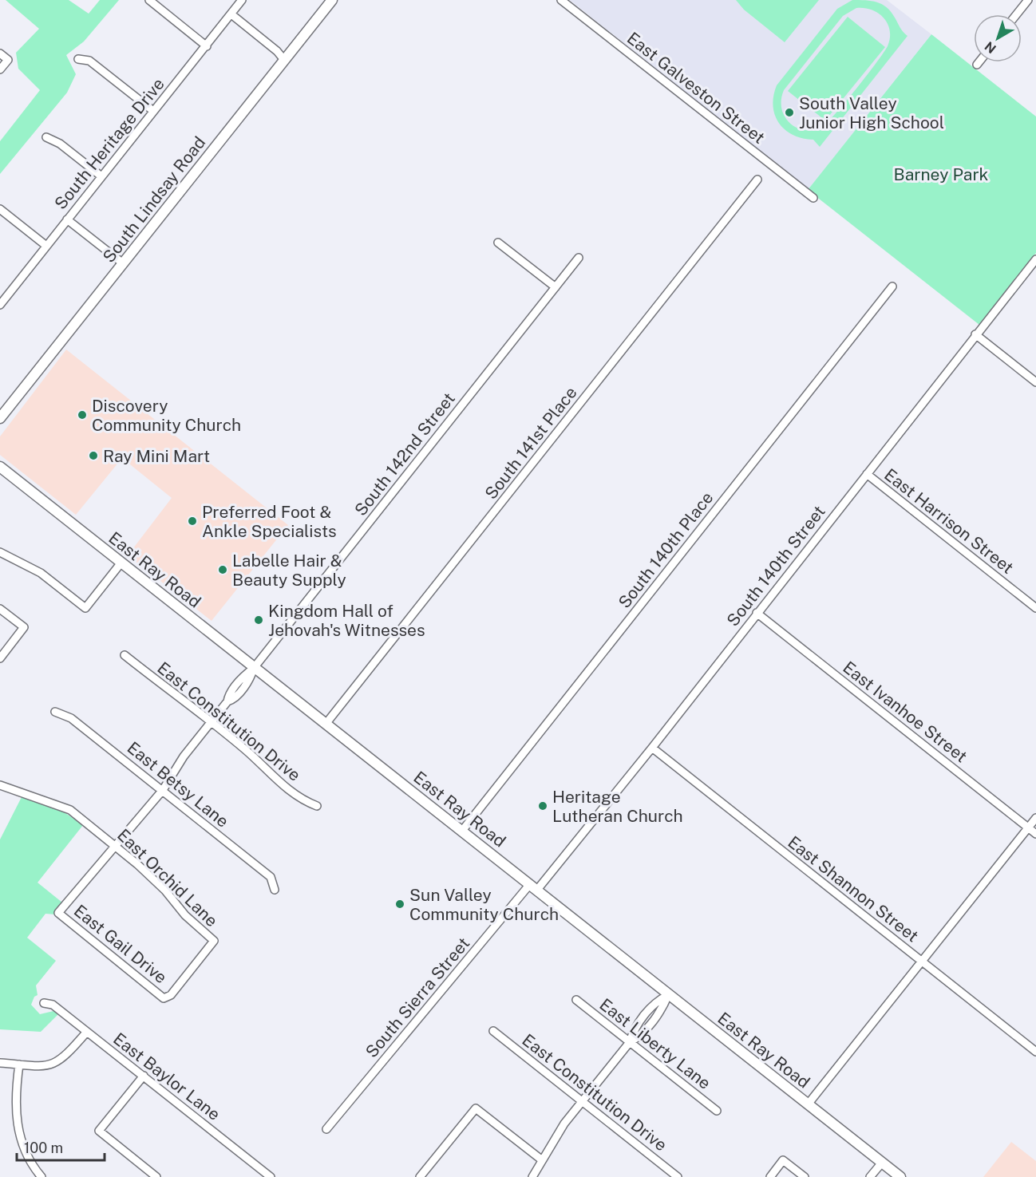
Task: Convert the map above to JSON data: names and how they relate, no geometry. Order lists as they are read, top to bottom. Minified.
{"streets":{"main road":["South Lindsay Road","East Ray Road"],"street":["East Galveston Street","South Heritage Drive","South 141st Place","South 142nd Street","East Harrison Street","South 140th Place","South 140th Street","East Ivanhoe Street","East Constitution Drive","East Betsy Lane","East Orchid Lane","East Shannon Street","East Gail Drive","South Sierra Street","East Liberty Lane","East Baylor Lane"]},"crossings":[["South 141st Place","East Ray Road"],["South 142nd Street","East Ray Road"],["South 142nd Street","East Constitution Drive"],["South 142nd Street","East Betsy Lane"],["South 142nd Street","East Orchid Lane"],["South 142nd Street","East Gail Drive"],["East Harrison Street","South 140th Street"],["South 140th Place","East Ray Road"],["South 140th Street","East Ray Road"],["South 140th Street","East Ivanhoe Street"],["South 140th Street","East Shannon Street"],["South 140th Street","South Sierra Street"],["East Ray Road","South Sierra Street"],["East Orchid Lane","East Gail Drive"]],"parks":["Barney Park"],"places":["South Valley Junior High School","Discovery Community Church","Ray Mini Mart","Preferred Foot & Ankle Specialists","Labelle Hair & Beauty Supply","Kingdom Hall of Jehovah's Witnesses","Heritage Lutheran Church","Sun Valley Community Church"],"scale_bar":"100 m","north":"bottom left"}
